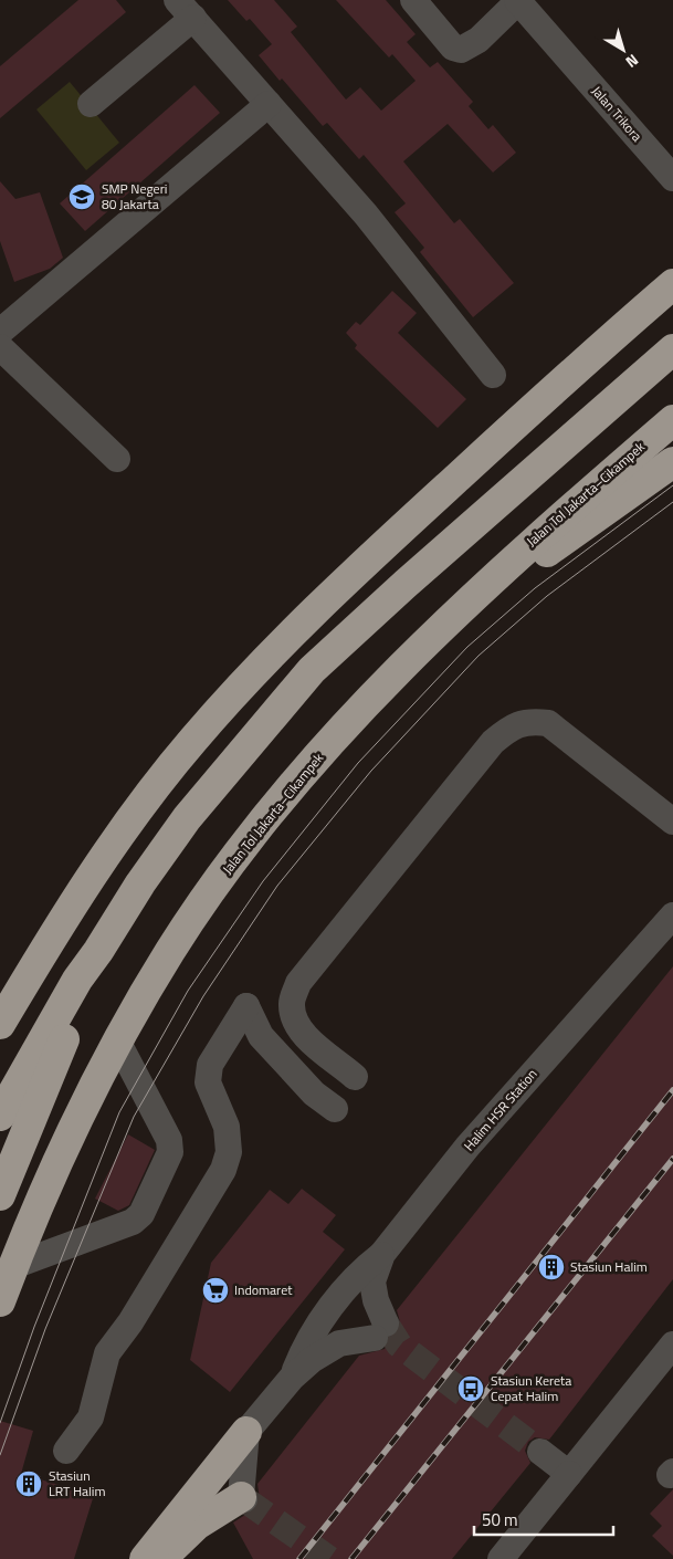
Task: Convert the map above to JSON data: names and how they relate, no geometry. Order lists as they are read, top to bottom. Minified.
{"streets":{"highway":["Jalan Tol Jakarta–Cikampek"],"street":["Jalan Trikora","Halim HSR Station"]},"places":{"school or university":["SMP Negeri 80 Jakarta"],"building":["Stasiun Halim","Stasiun LRT Halim"],"supermarket":["Indomaret"],"bus stop":["Stasiun Kereta Cepat Halim"]},"scale_bar":"50 m","north":"bottom right"}
